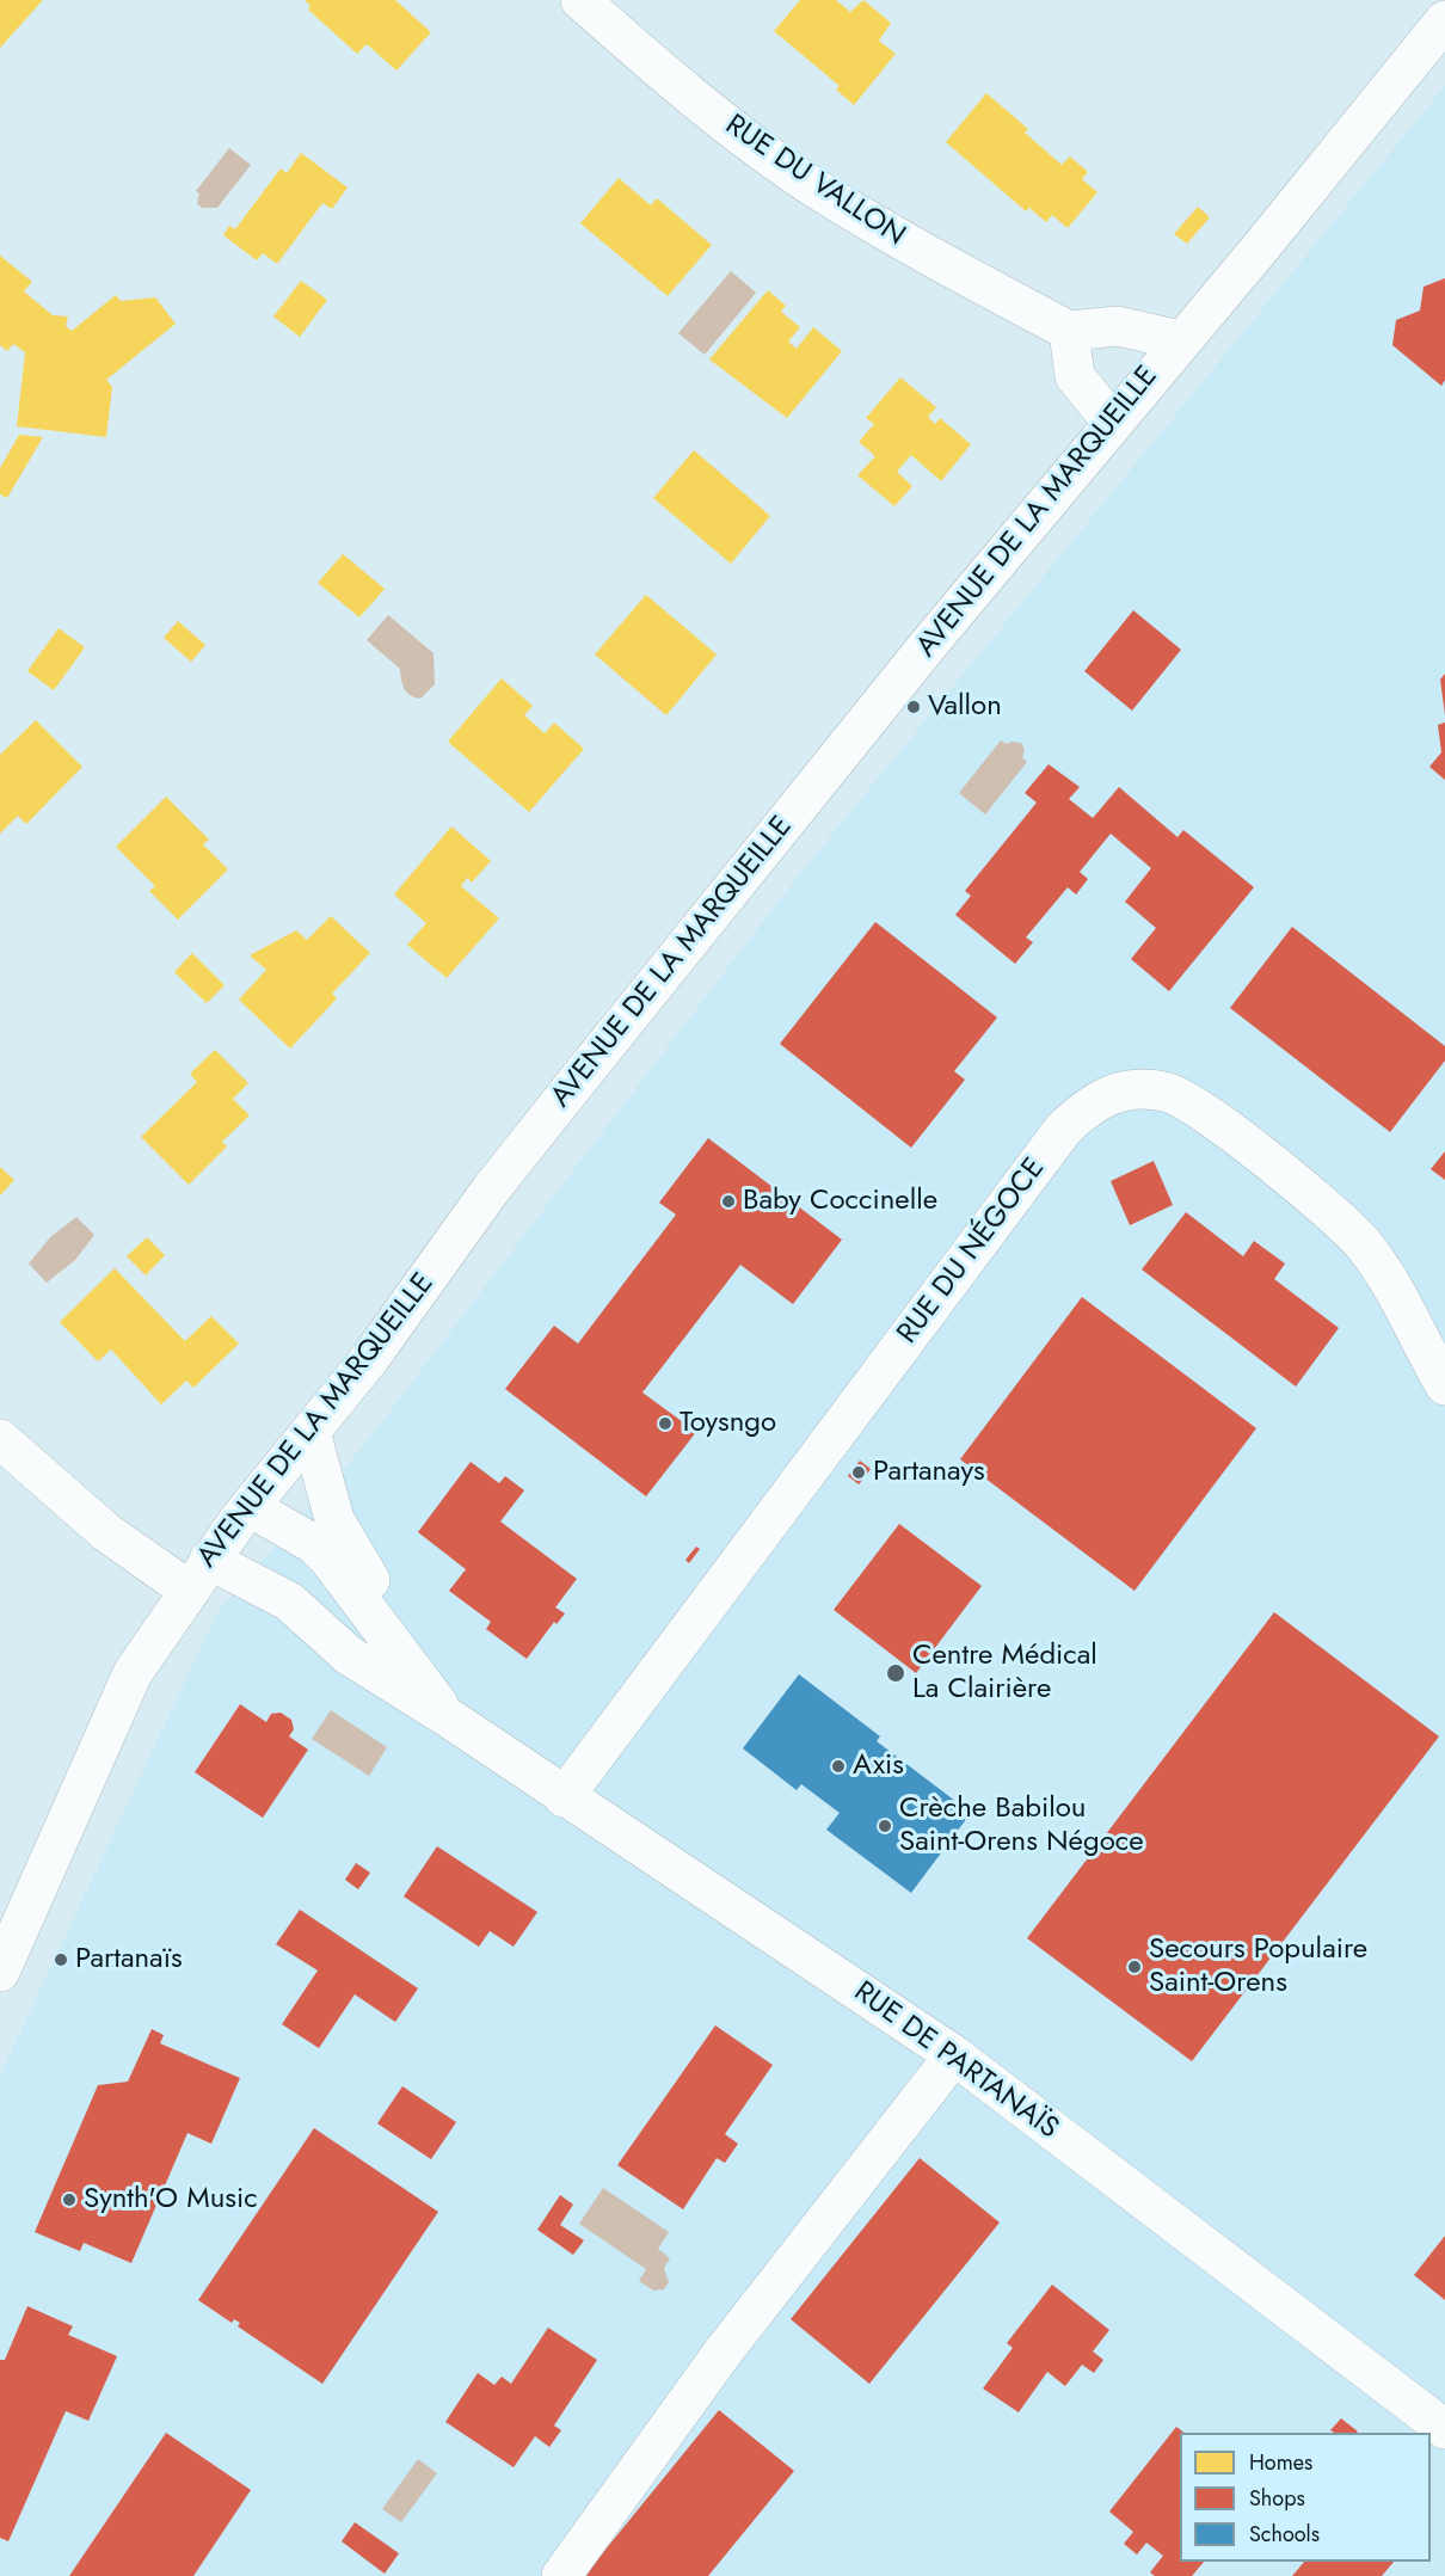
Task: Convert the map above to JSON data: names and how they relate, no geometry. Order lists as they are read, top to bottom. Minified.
{"streets":{"street":["RUE DU VALLON","AVENUE DE LA MARQUEILLE","RUE DU NÉGOCE","RUE DE PARTANAÏS"]},"crossings":[["AVENUE DE LA MARQUEILLE","RUE DE PARTANAÏS"],["RUE DU NÉGOCE","RUE DE PARTANAÏS"]],"places":["Vallon","Baby Coccinelle","Toysngo","Partanays","Centre Médical La Clairière","Axis","Crèche Babilou Saint-Orens Négoce","Partanaïs","Secours Populaire Saint-Orens","Synth'O Music"],"legend":["Homes","Shops","Schools"]}
